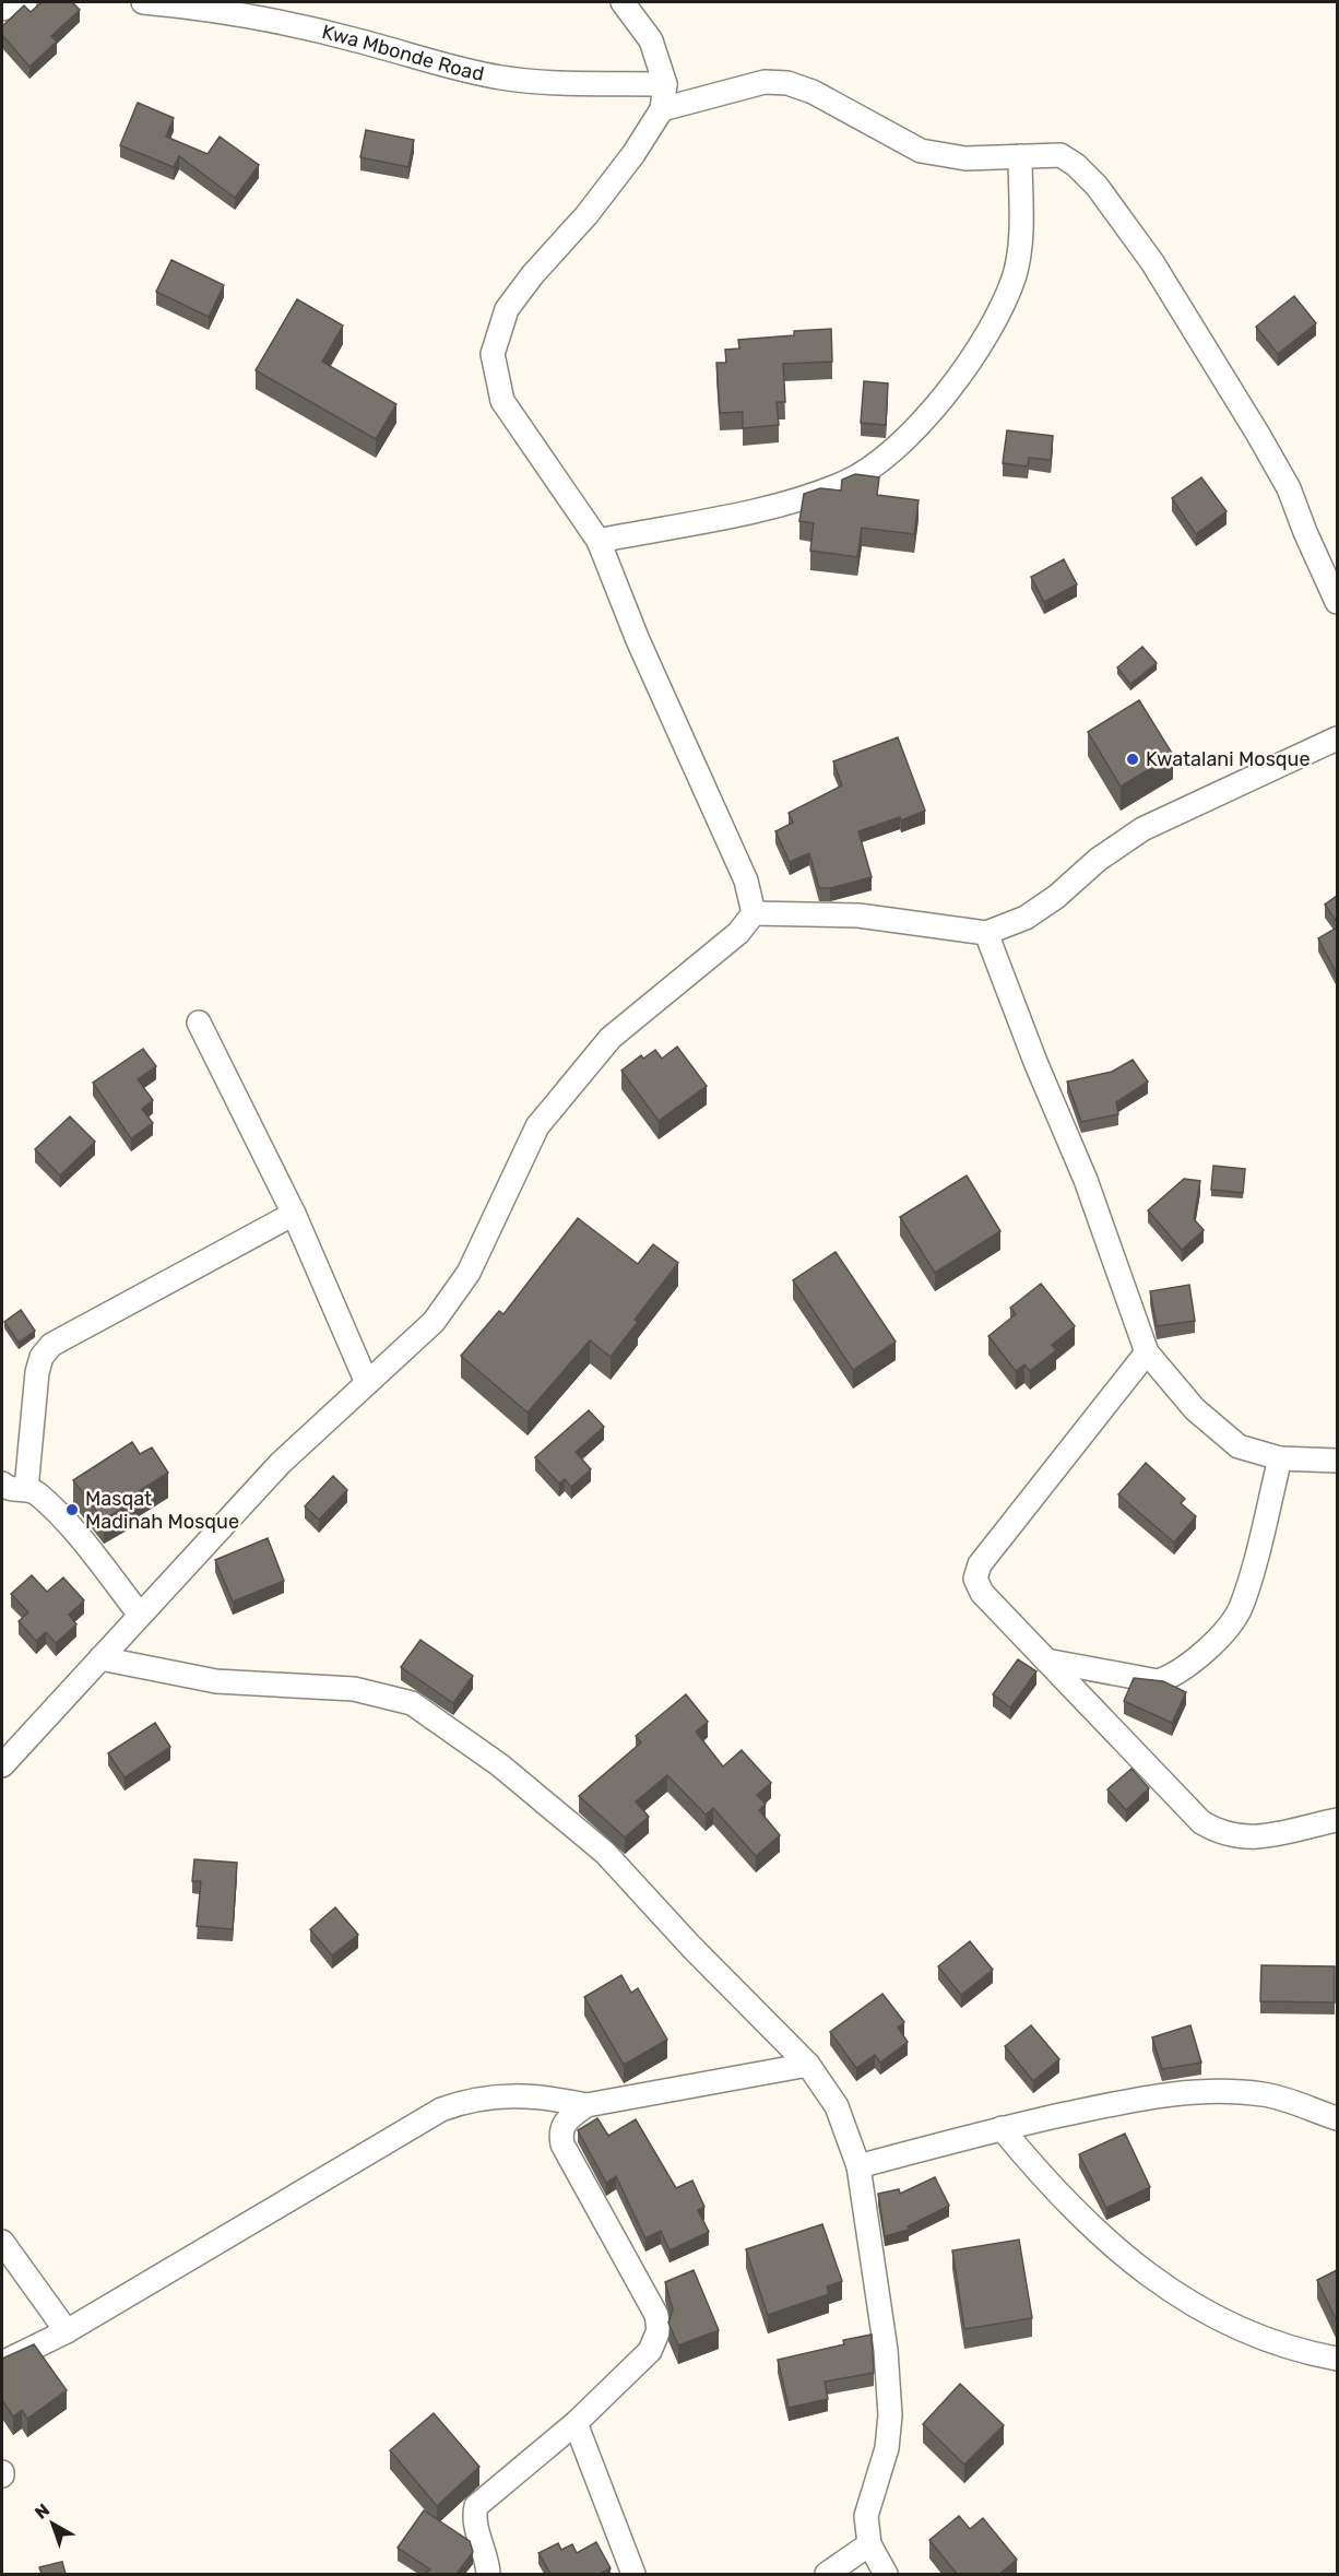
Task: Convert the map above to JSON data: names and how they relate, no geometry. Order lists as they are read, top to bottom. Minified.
{"streets":{"street":["Kwa Mbonde Road"]},"places":["Kwatalani Mosque","Masqat Madinah Mosque"],"north":"top left"}
